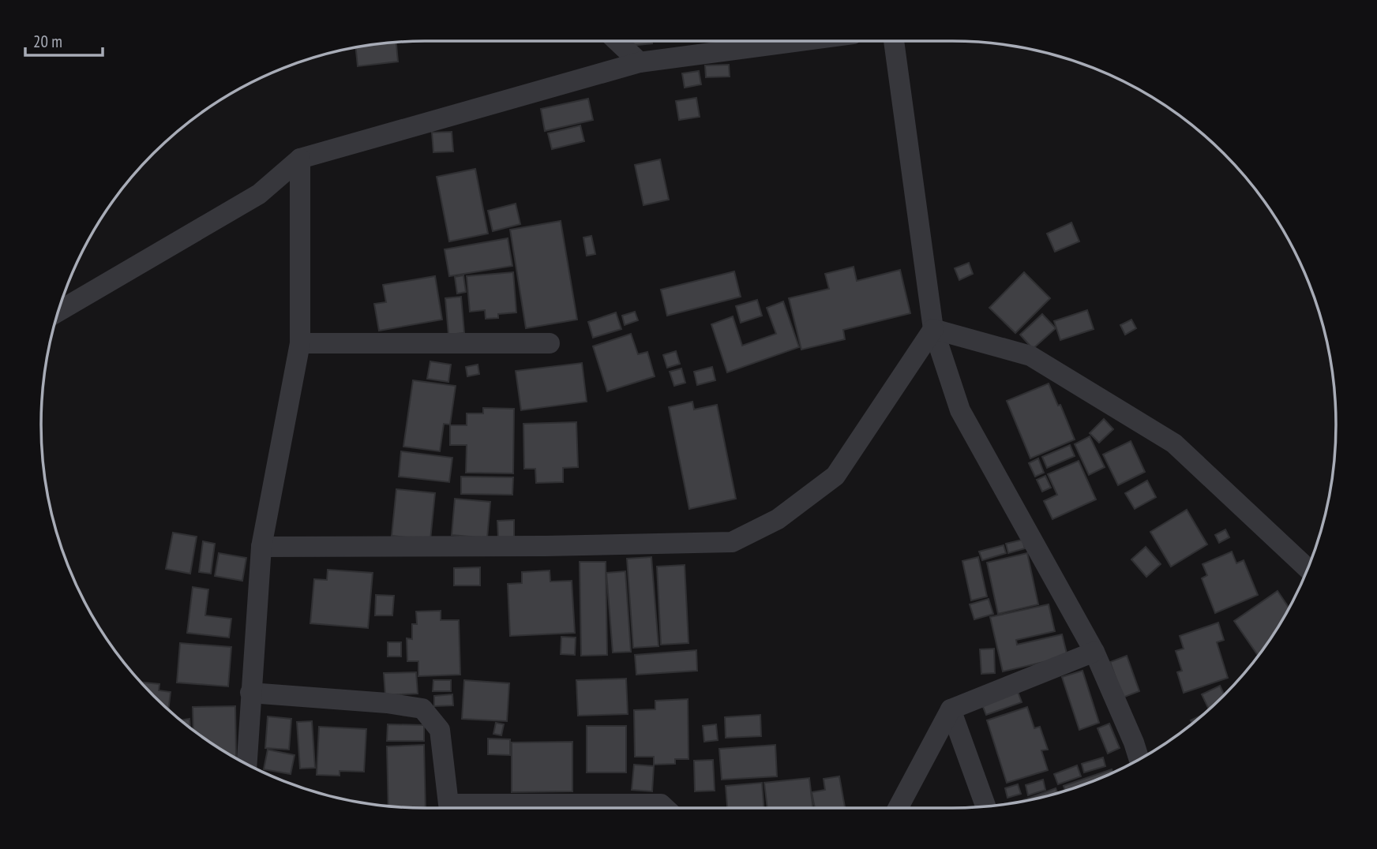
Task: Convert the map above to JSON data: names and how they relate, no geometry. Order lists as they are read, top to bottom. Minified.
{"scale_bar":"20 m"}
